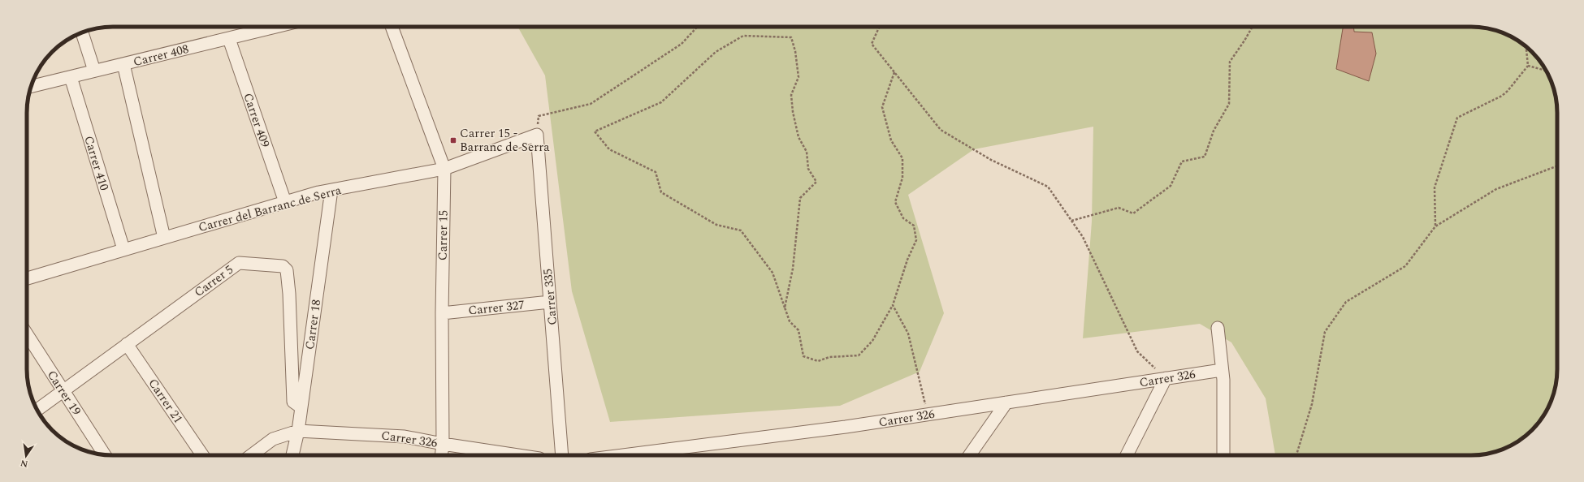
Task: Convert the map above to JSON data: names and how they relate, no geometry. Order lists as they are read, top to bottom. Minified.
{"streets":{"street":["Carrer 408","Carrer 409","Carrer 410","Carrer del Barranc de Serra","Carrer 15","Carrer 5","Carrer 335","Carrer 327","Carrer 18","Carrer 326","Carrer 19","Carrer 21"]},"crossings":[["Carrer 408","Carrer 409"],["Carrer 408","Carrer 410"],["Carrer 409","Carrer del Barranc de Serra"],["Carrer 410","Carrer del Barranc de Serra"],["Carrer del Barranc de Serra","Carrer 15"],["Carrer del Barranc de Serra","Carrer 335"],["Carrer del Barranc de Serra","Carrer 18"],["Carrer 15","Carrer 327"],["Carrer 15","Carrer 326"],["Carrer 5","Carrer 18"],["Carrer 5","Carrer 19"],["Carrer 5","Carrer 21"],["Carrer 335","Carrer 327"],["Carrer 18","Carrer 326"]],"places":{"transit":["Carrer 15 - Barranc de Serra"]},"north":"bottom"}
